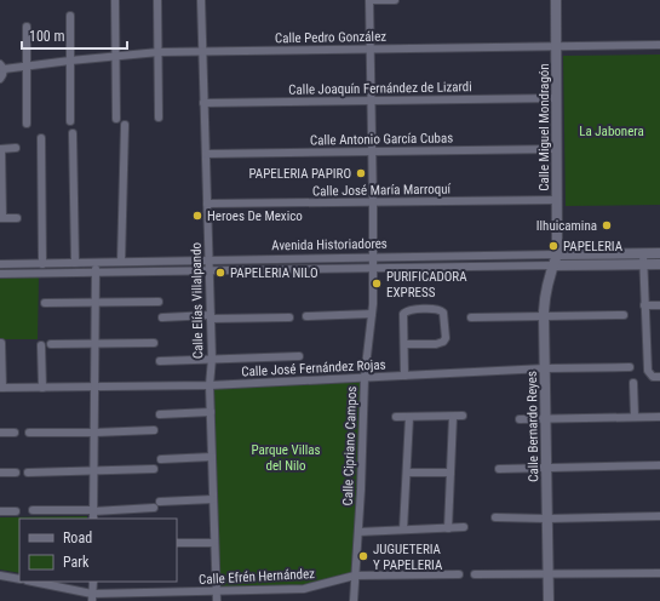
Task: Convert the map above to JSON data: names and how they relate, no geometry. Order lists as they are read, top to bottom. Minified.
{"streets":{"street":["Calle Pedro González","Calle Joaquín Fernández de Lizardi","Calle Miguel Mondragón","Calle Antonio García Cubas","Calle José María Marroquí","Avenida Historiadores","Calle Elías Villalpando","Calle José Fernández Rojas","Calle Bernardo Reyes","Calle Cipriano Campos","Calle Efrén Hernández"]},"crossings":[["Calle Pedro González","Calle Miguel Mondragón"],["Calle Pedro González","Calle Elías Villalpando"],["Calle Pedro González","Calle Cipriano Campos"],["Calle Joaquín Fernández de Lizardi","Calle Miguel Mondragón"],["Calle Joaquín Fernández de Lizardi","Calle Elías Villalpando"],["Calle Joaquín Fernández de Lizardi","Calle Cipriano Campos"],["Calle Miguel Mondragón","Calle Antonio García Cubas"],["Calle Miguel Mondragón","Calle José María Marroquí"],["Calle Miguel Mondragón","Avenida Historiadores"],["Calle Miguel Mondragón","Calle Bernardo Reyes"],["Calle Antonio García Cubas","Calle Elías Villalpando"],["Calle Antonio García Cubas","Calle Cipriano Campos"],["Calle José María Marroquí","Calle Elías Villalpando"],["Calle José María Marroquí","Calle Cipriano Campos"],["Avenida Historiadores","Calle Elías Villalpando"],["Avenida Historiadores","Calle Bernardo Reyes"],["Avenida Historiadores","Calle Cipriano Campos"],["Calle Elías Villalpando","Calle José Fernández Rojas"],["Calle Elías Villalpando","Calle Efrén Hernández"],["Calle José Fernández Rojas","Calle Bernardo Reyes"],["Calle José Fernández Rojas","Calle Cipriano Campos"],["Calle Cipriano Campos","Calle Efrén Hernández"]],"parks":["La Jabonera","Parque Villas del Nilo"],"places":["PAPELERIA PAPIRO","Heroes De Mexico","Ilhuicamina","PAPELERIA","PAPELERIA NILO","PURIFICADORA EXPRESS","JUGUETERIA Y PAPELERIA"],"legend":["Road","Park"],"scale_bar":"100 m"}
